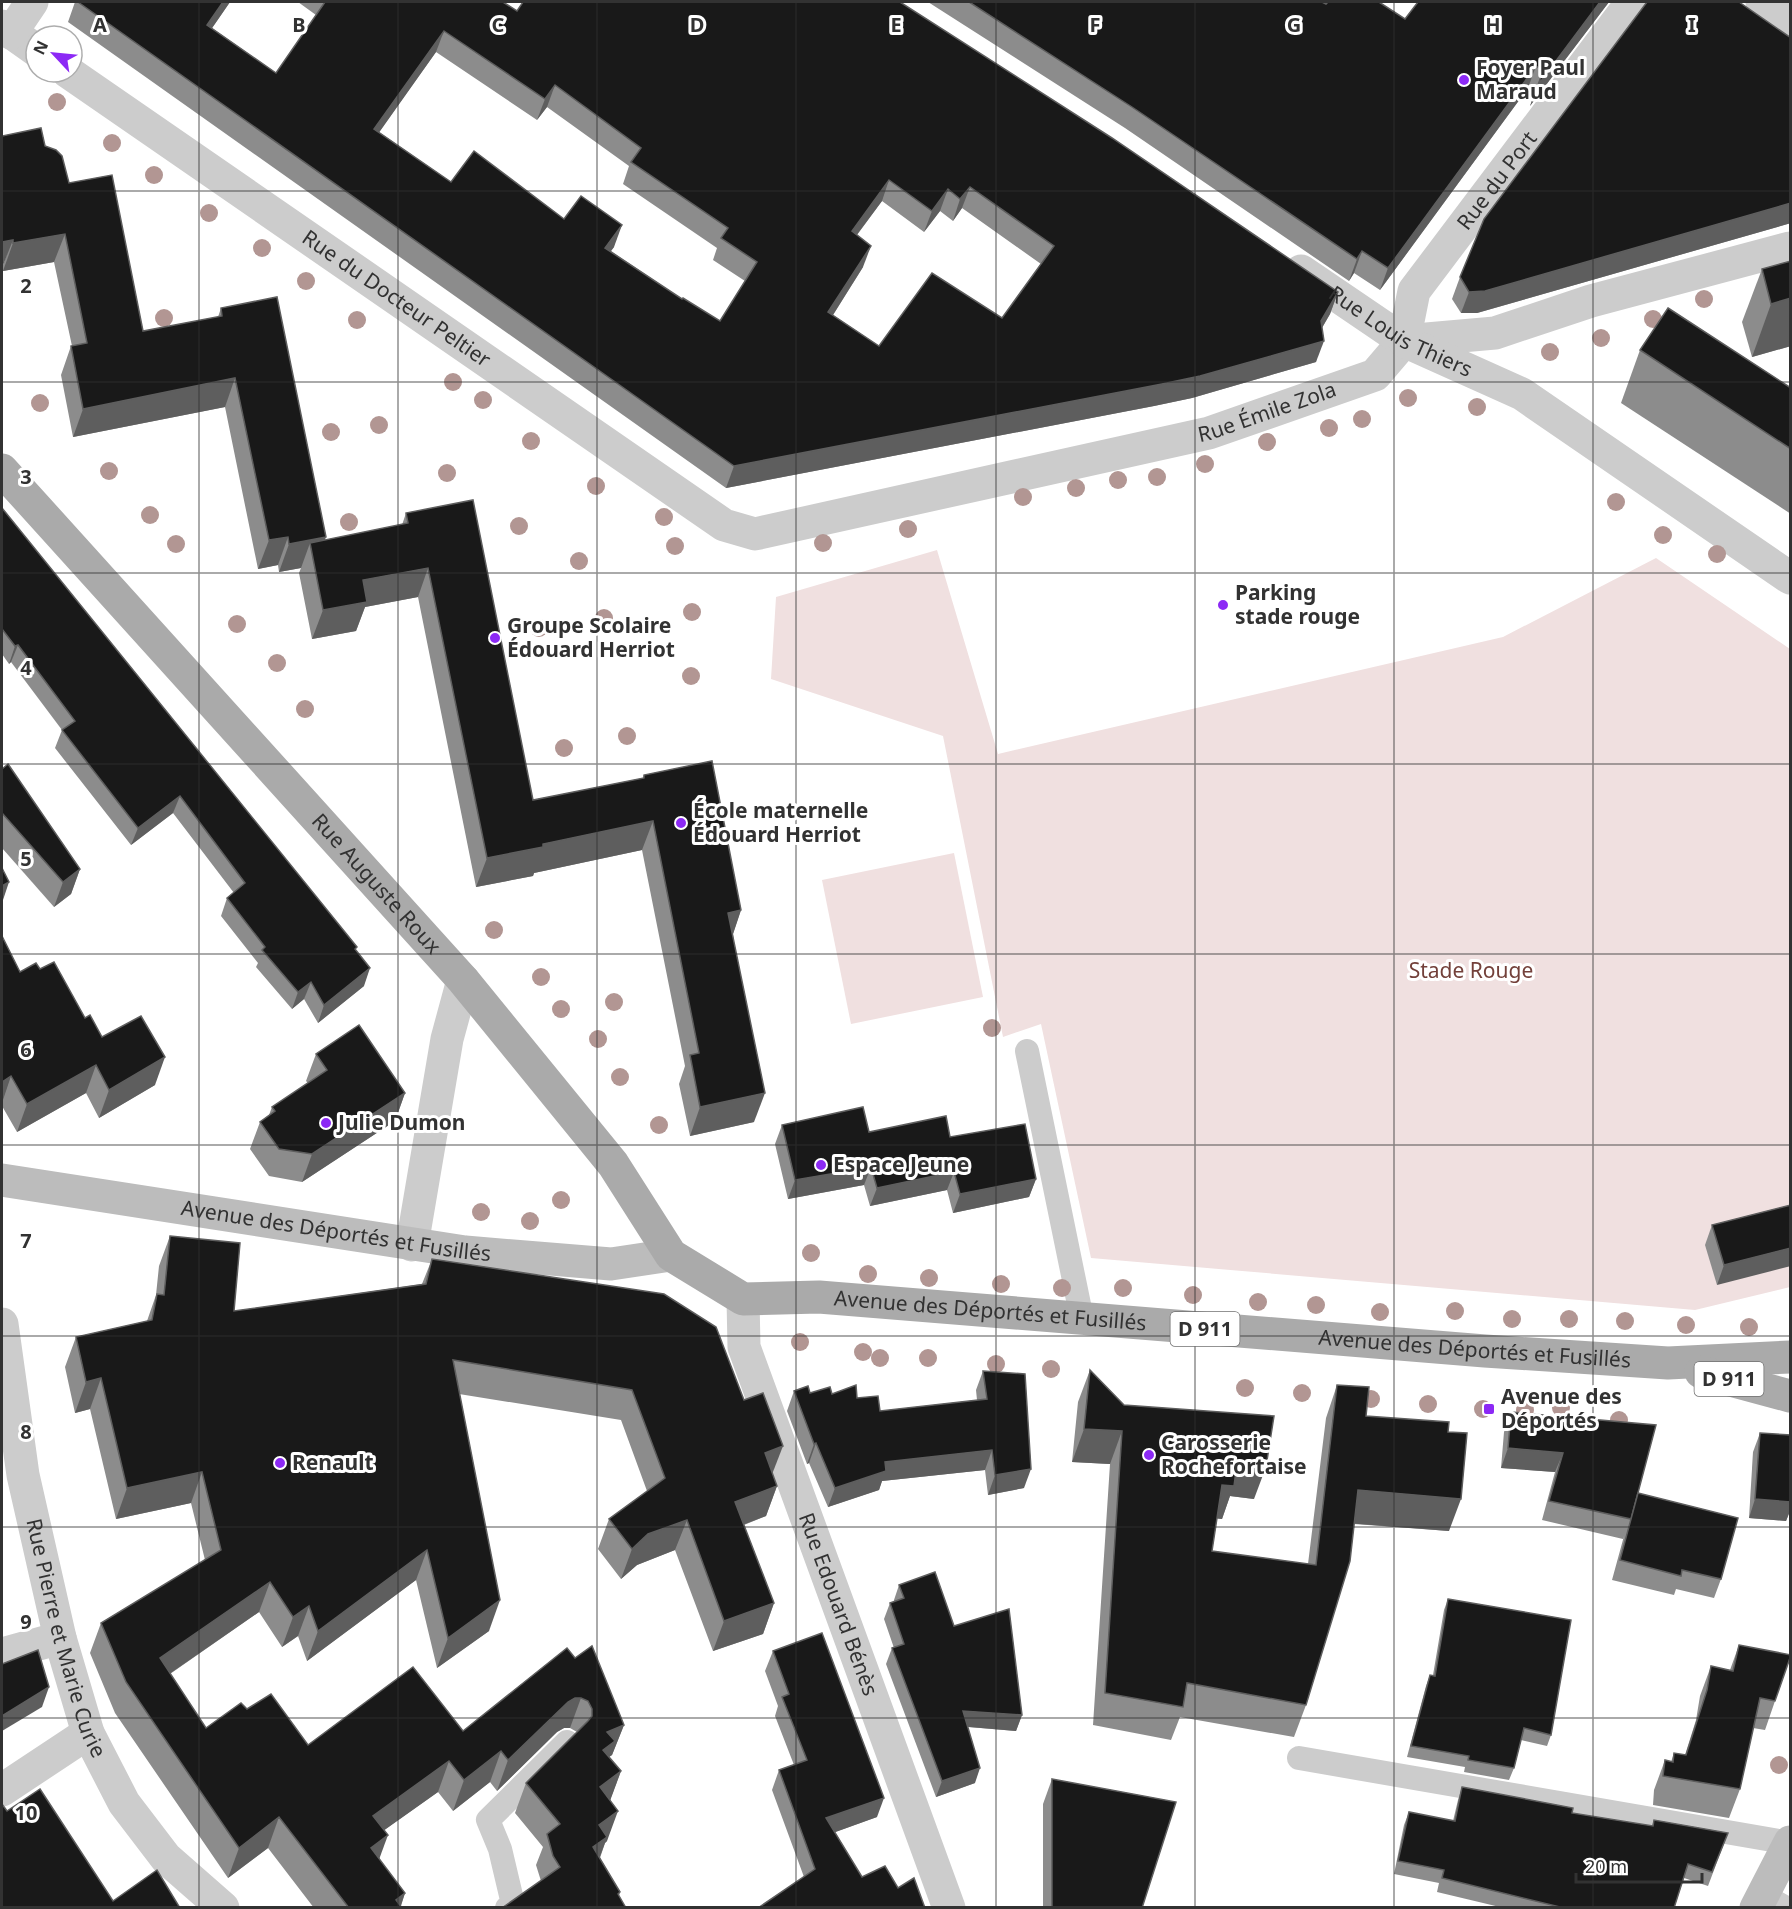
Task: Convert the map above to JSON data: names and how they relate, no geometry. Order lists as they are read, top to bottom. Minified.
{"streets":{"main road":["Rue Auguste Roux","Avenue des Déportés et Fusillés","D 911"],"street":["Rue du Port","Rue du Docteur Peltier","Rue Louis Thiers","Rue Émile Zola","Rue Edouard Bénès","Rue Pierre et Marie Curie"]},"crossings":[["Rue du Port","Rue Louis Thiers"],["Rue du Port","Rue Émile Zola"],["Rue du Docteur Peltier","Rue Émile Zola"],["Rue Louis Thiers","Rue Émile Zola"],["Rue Auguste Roux","Avenue des Déportés et Fusillés"],["Rue Auguste Roux","Rue Edouard Bénès"],["Avenue des Déportés et Fusillés","Rue Edouard Bénès"]],"parks":["Stade Rouge"],"places":{"other":["Foyer Paul Maraud","Parking stade rouge","Groupe Scolaire Édouard Herriot","École maternelle Édouard Herriot","Julie Dumon","Espace Jeune","Carosserie Rochefortaise","Renault"],"transit":["Avenue des Déportés"]},"scale_bar":"20 m","north":"top left","grid":{"columns":["A","B","C","D","E","F","G","H","I"],"rows":["2","3","4","5","6","7","8","9","10"]}}
